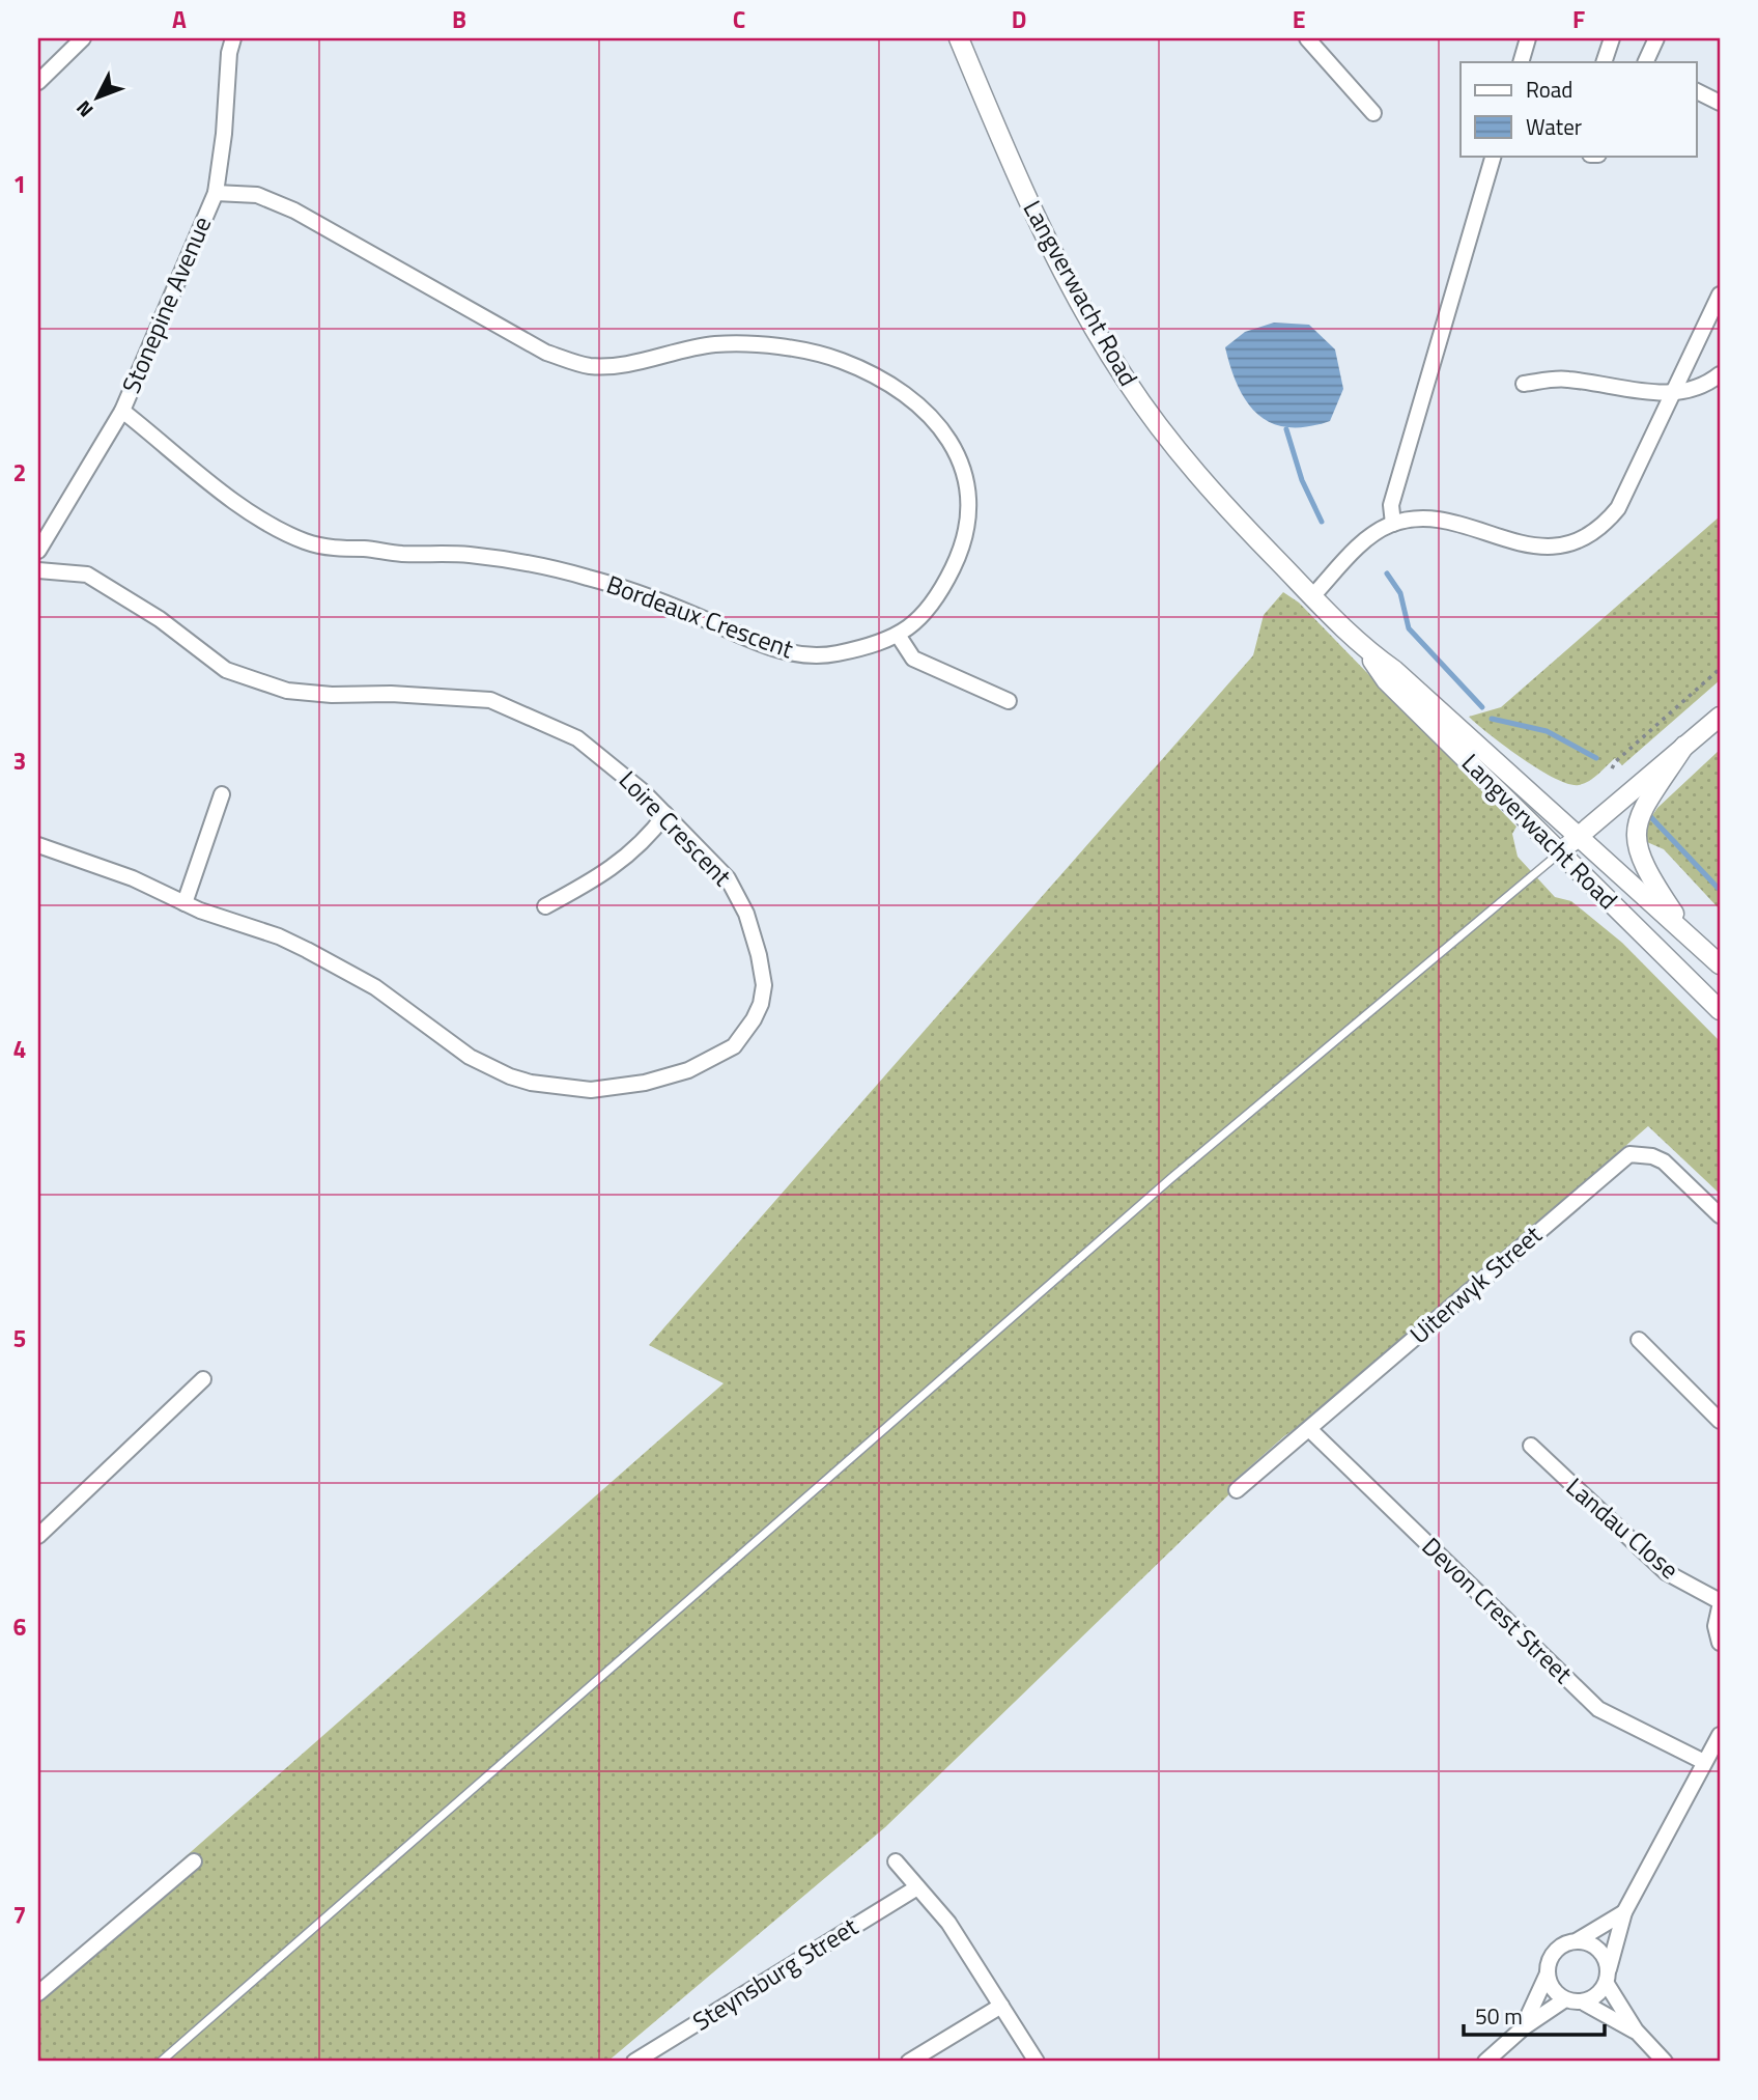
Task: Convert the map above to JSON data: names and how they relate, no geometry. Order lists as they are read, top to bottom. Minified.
{"streets":{"street":["Langverwacht Road","Stonepine Avenue","Bordeaux Crescent","Loire Crescent","Uiterwyk Street","Landau Close","Devon Crest Street","Steynsburg Street"]},"crossings":[["Stonepine Avenue","Bordeaux Crescent"],["Uiterwyk Street","Devon Crest Street"]],"legend":["Road","Water"],"scale_bar":"50 m","north":"bottom left","grid":{"columns":["A","B","C","D","E","F"],"rows":["1","2","3","4","5","6","7"]}}
